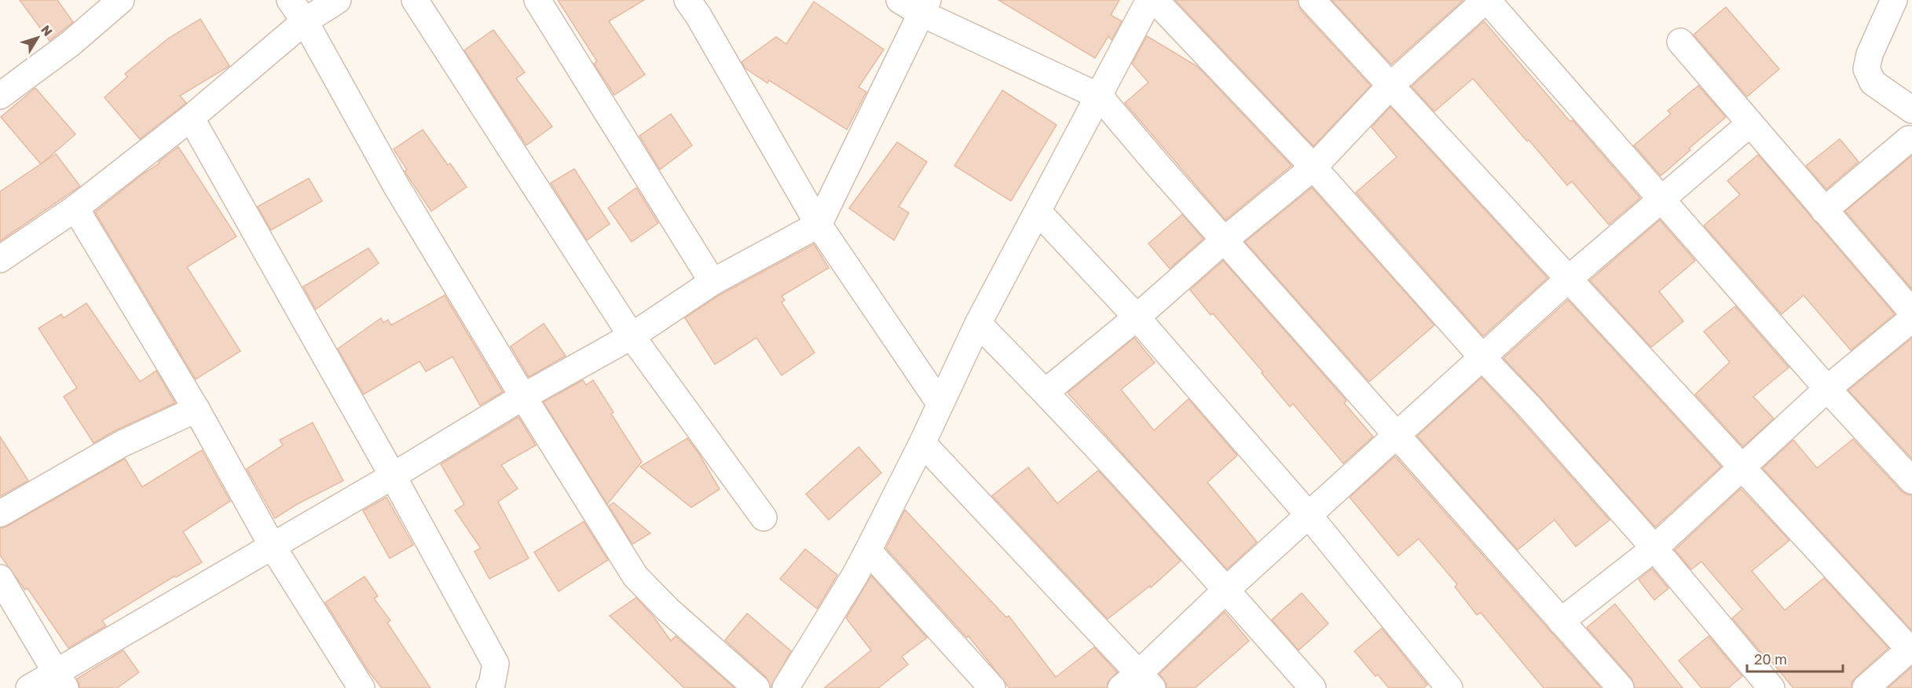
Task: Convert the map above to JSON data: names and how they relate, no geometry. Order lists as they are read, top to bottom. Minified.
{"scale_bar":"20 m","north":"top right"}
